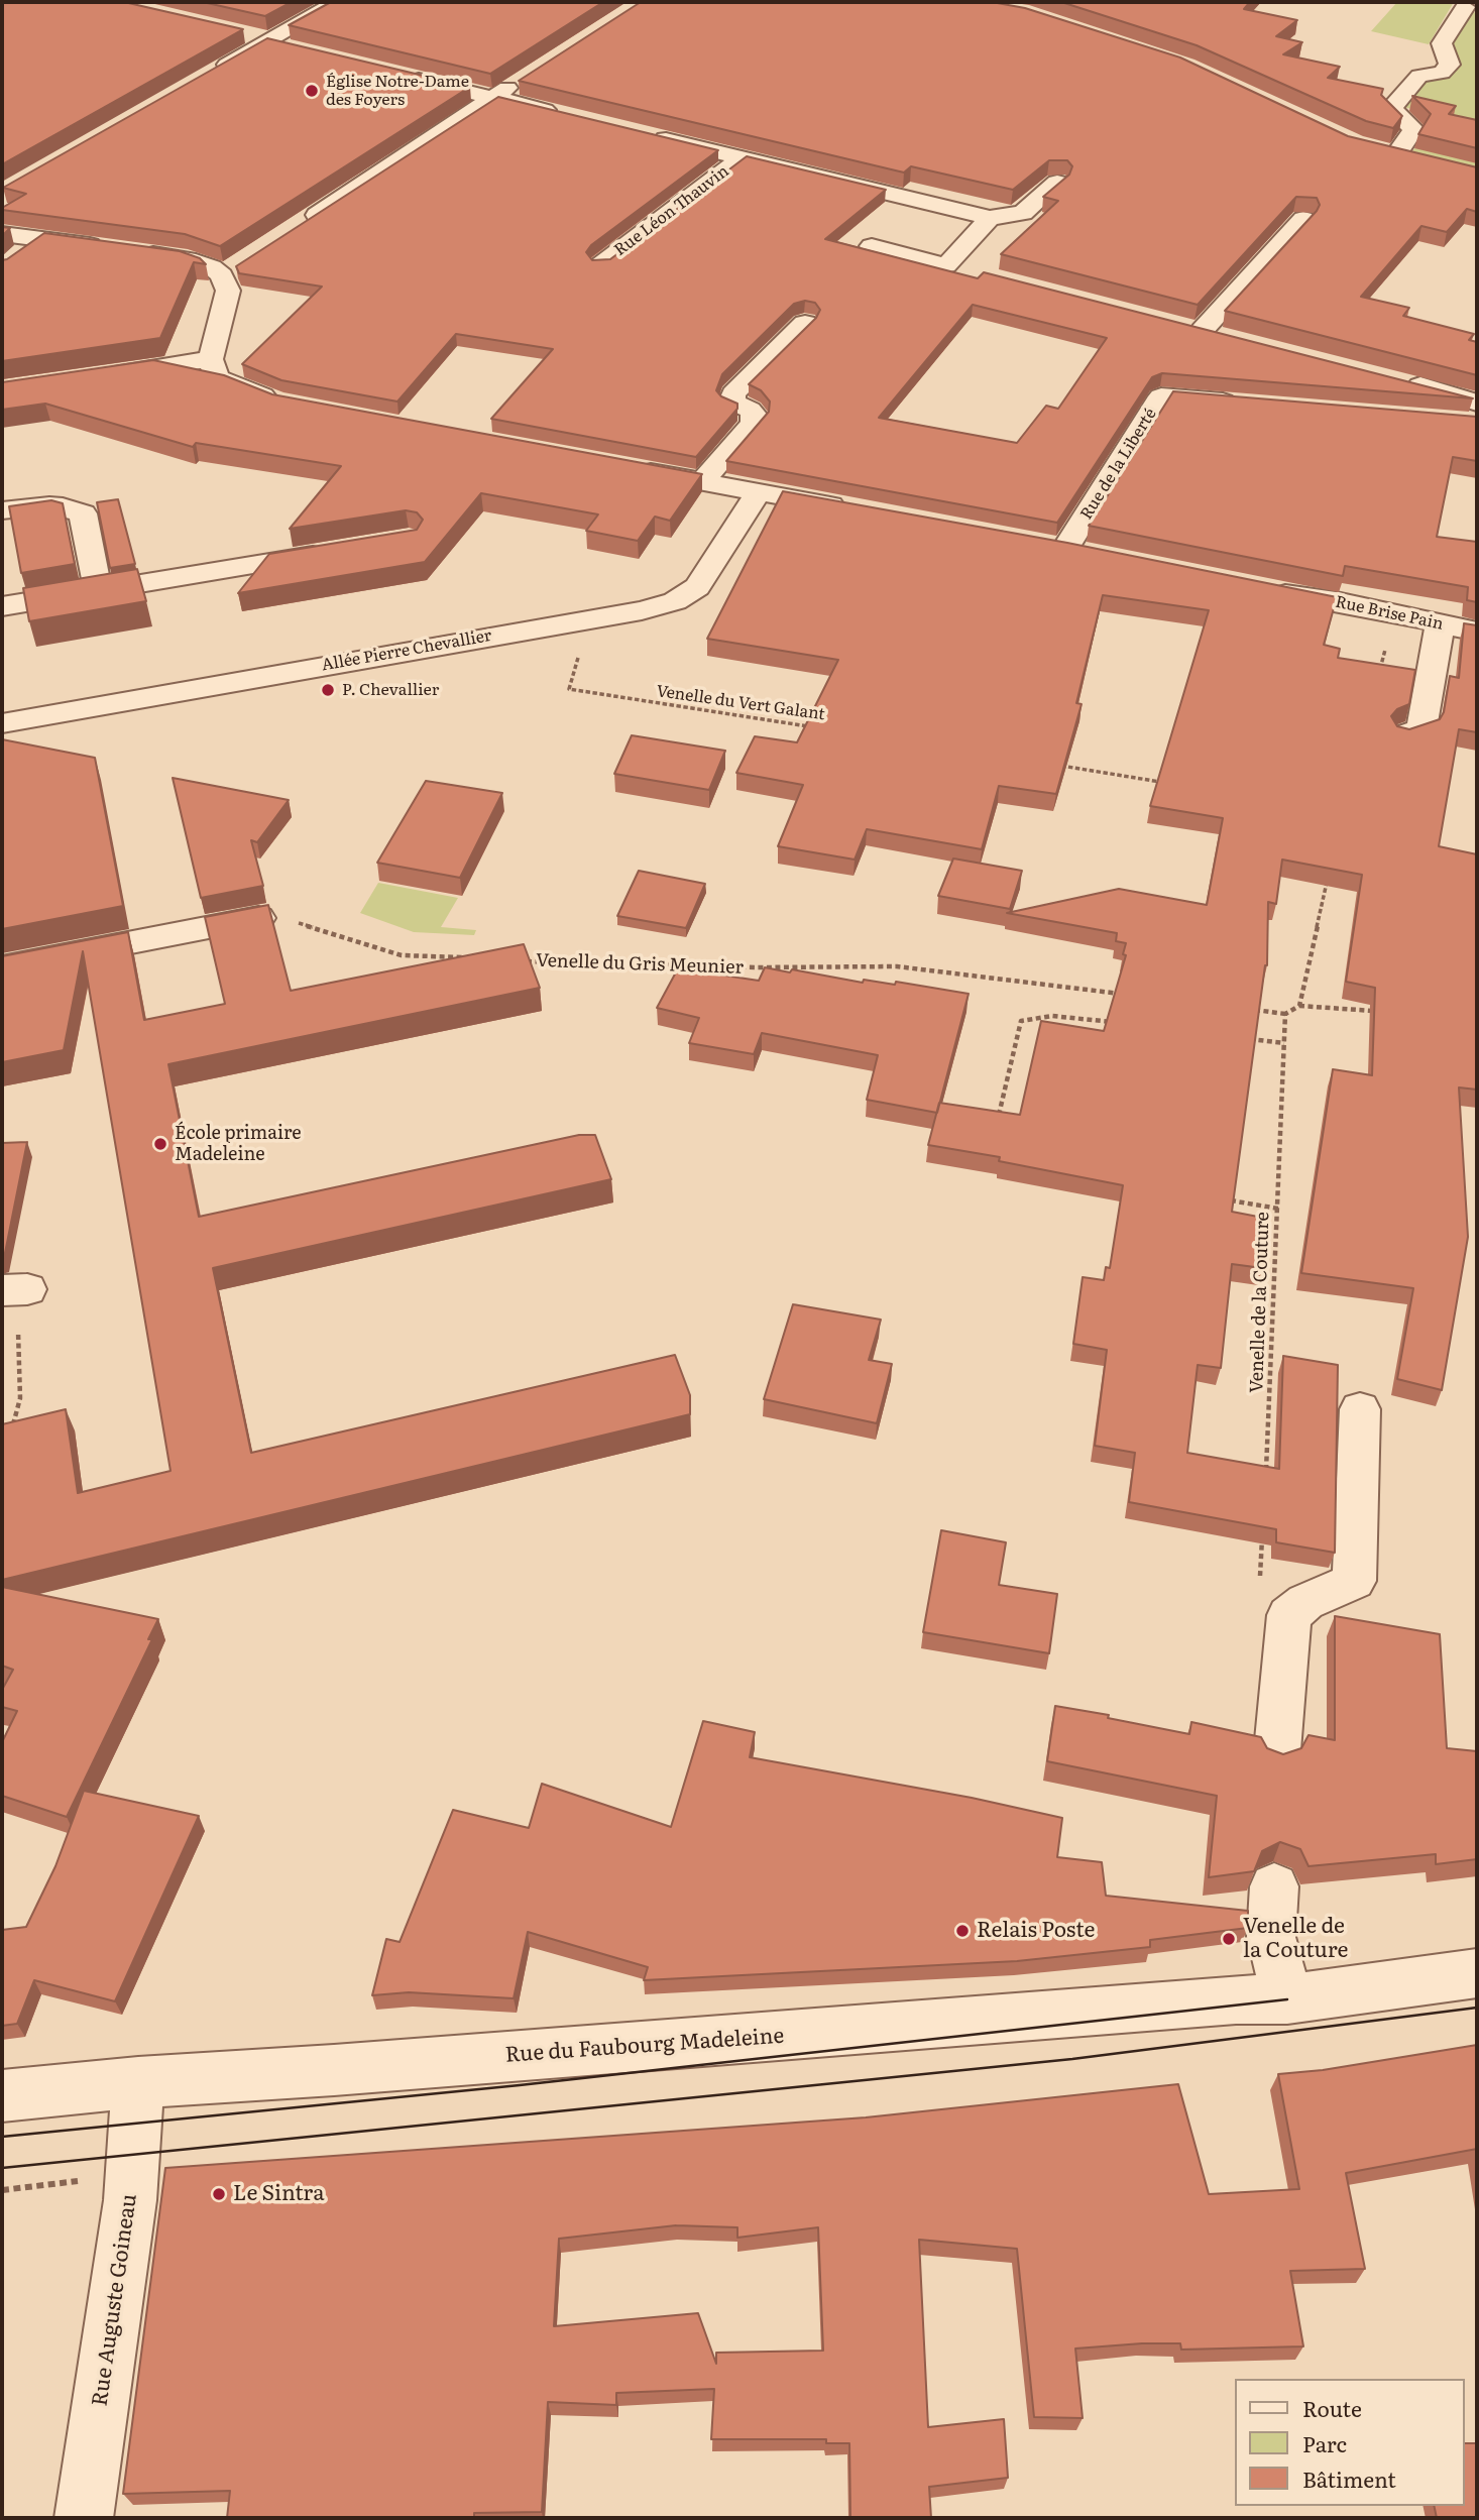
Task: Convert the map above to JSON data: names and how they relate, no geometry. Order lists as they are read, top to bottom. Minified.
{"streets":{"street":["Rue Léon Thauvin","Rue de la Liberté","Rue Brise Pain","Allée Pierre Chevallier","Rue du Faubourg Madeleine","Rue Auguste Goineau"],"path":["Venelle du Vert Galant","Venelle du Gris Meunier","Venelle de la Couture"]},"crossings":[["Rue du Faubourg Madeleine","Rue Auguste Goineau"]],"places":["Église Notre-Dame des Foyers","P. Chevallier","École primaire Madeleine","Relais Poste","Venelle de la Couture","Le Sintra"],"legend":["Route","Parc","Bâtiment"]}
